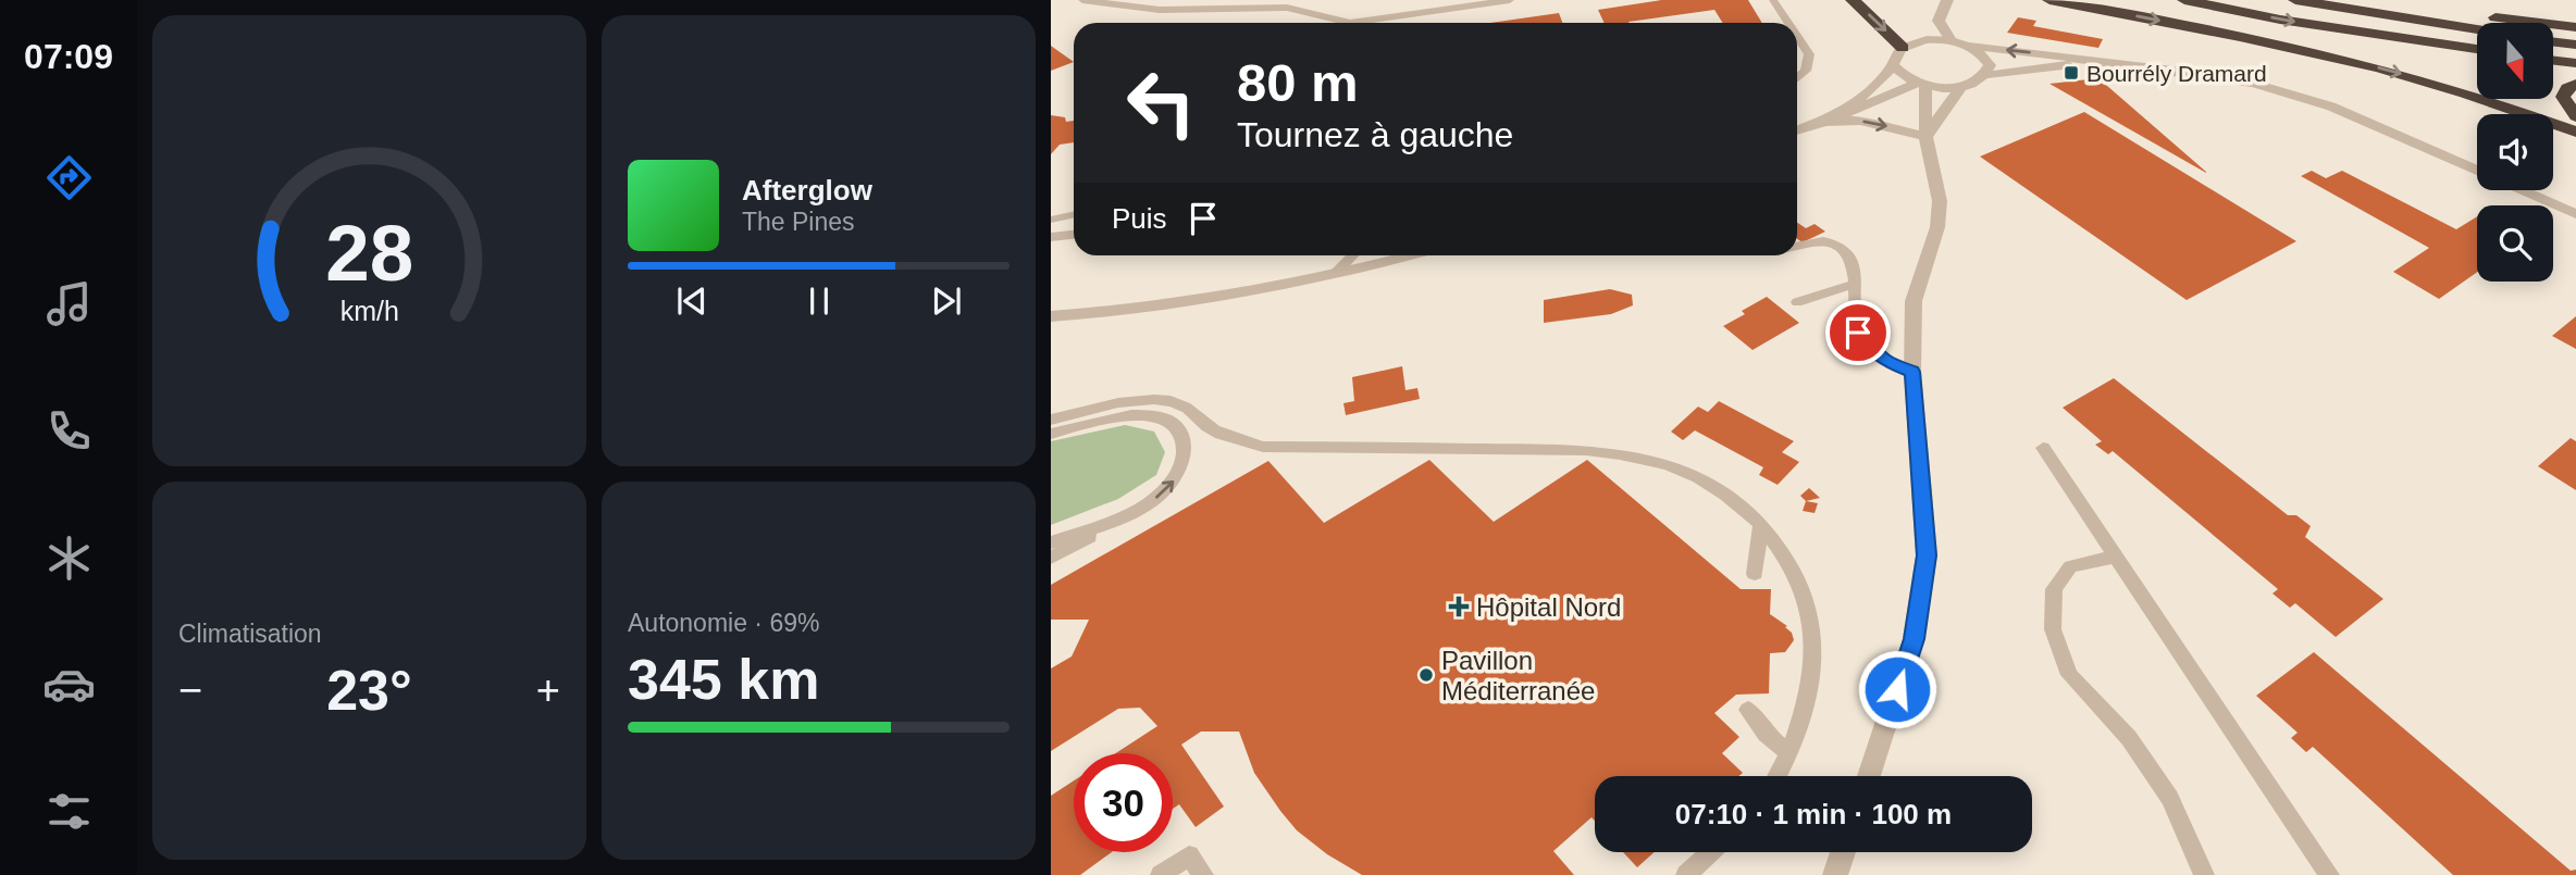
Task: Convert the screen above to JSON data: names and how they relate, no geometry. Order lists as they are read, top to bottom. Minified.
{"places":{"transit":["Bourrély Dramard"],"health":["Hôpital Nord"],"other":["Pavillon Méditerranée"]},"north":"bottom","page":{"tabs":"07:09","turn":["80 m","Tournez à gauche"],"song":["Afterglow","The Pines"],"then":"Puis","tile":["Climatisation",["Autonomie · 69%","345 km"]],"heat":["−","23°","+"],"limit":"30","trip":"07:10 · 1 min · 100 m","gauge":["28","km/h"]}}
